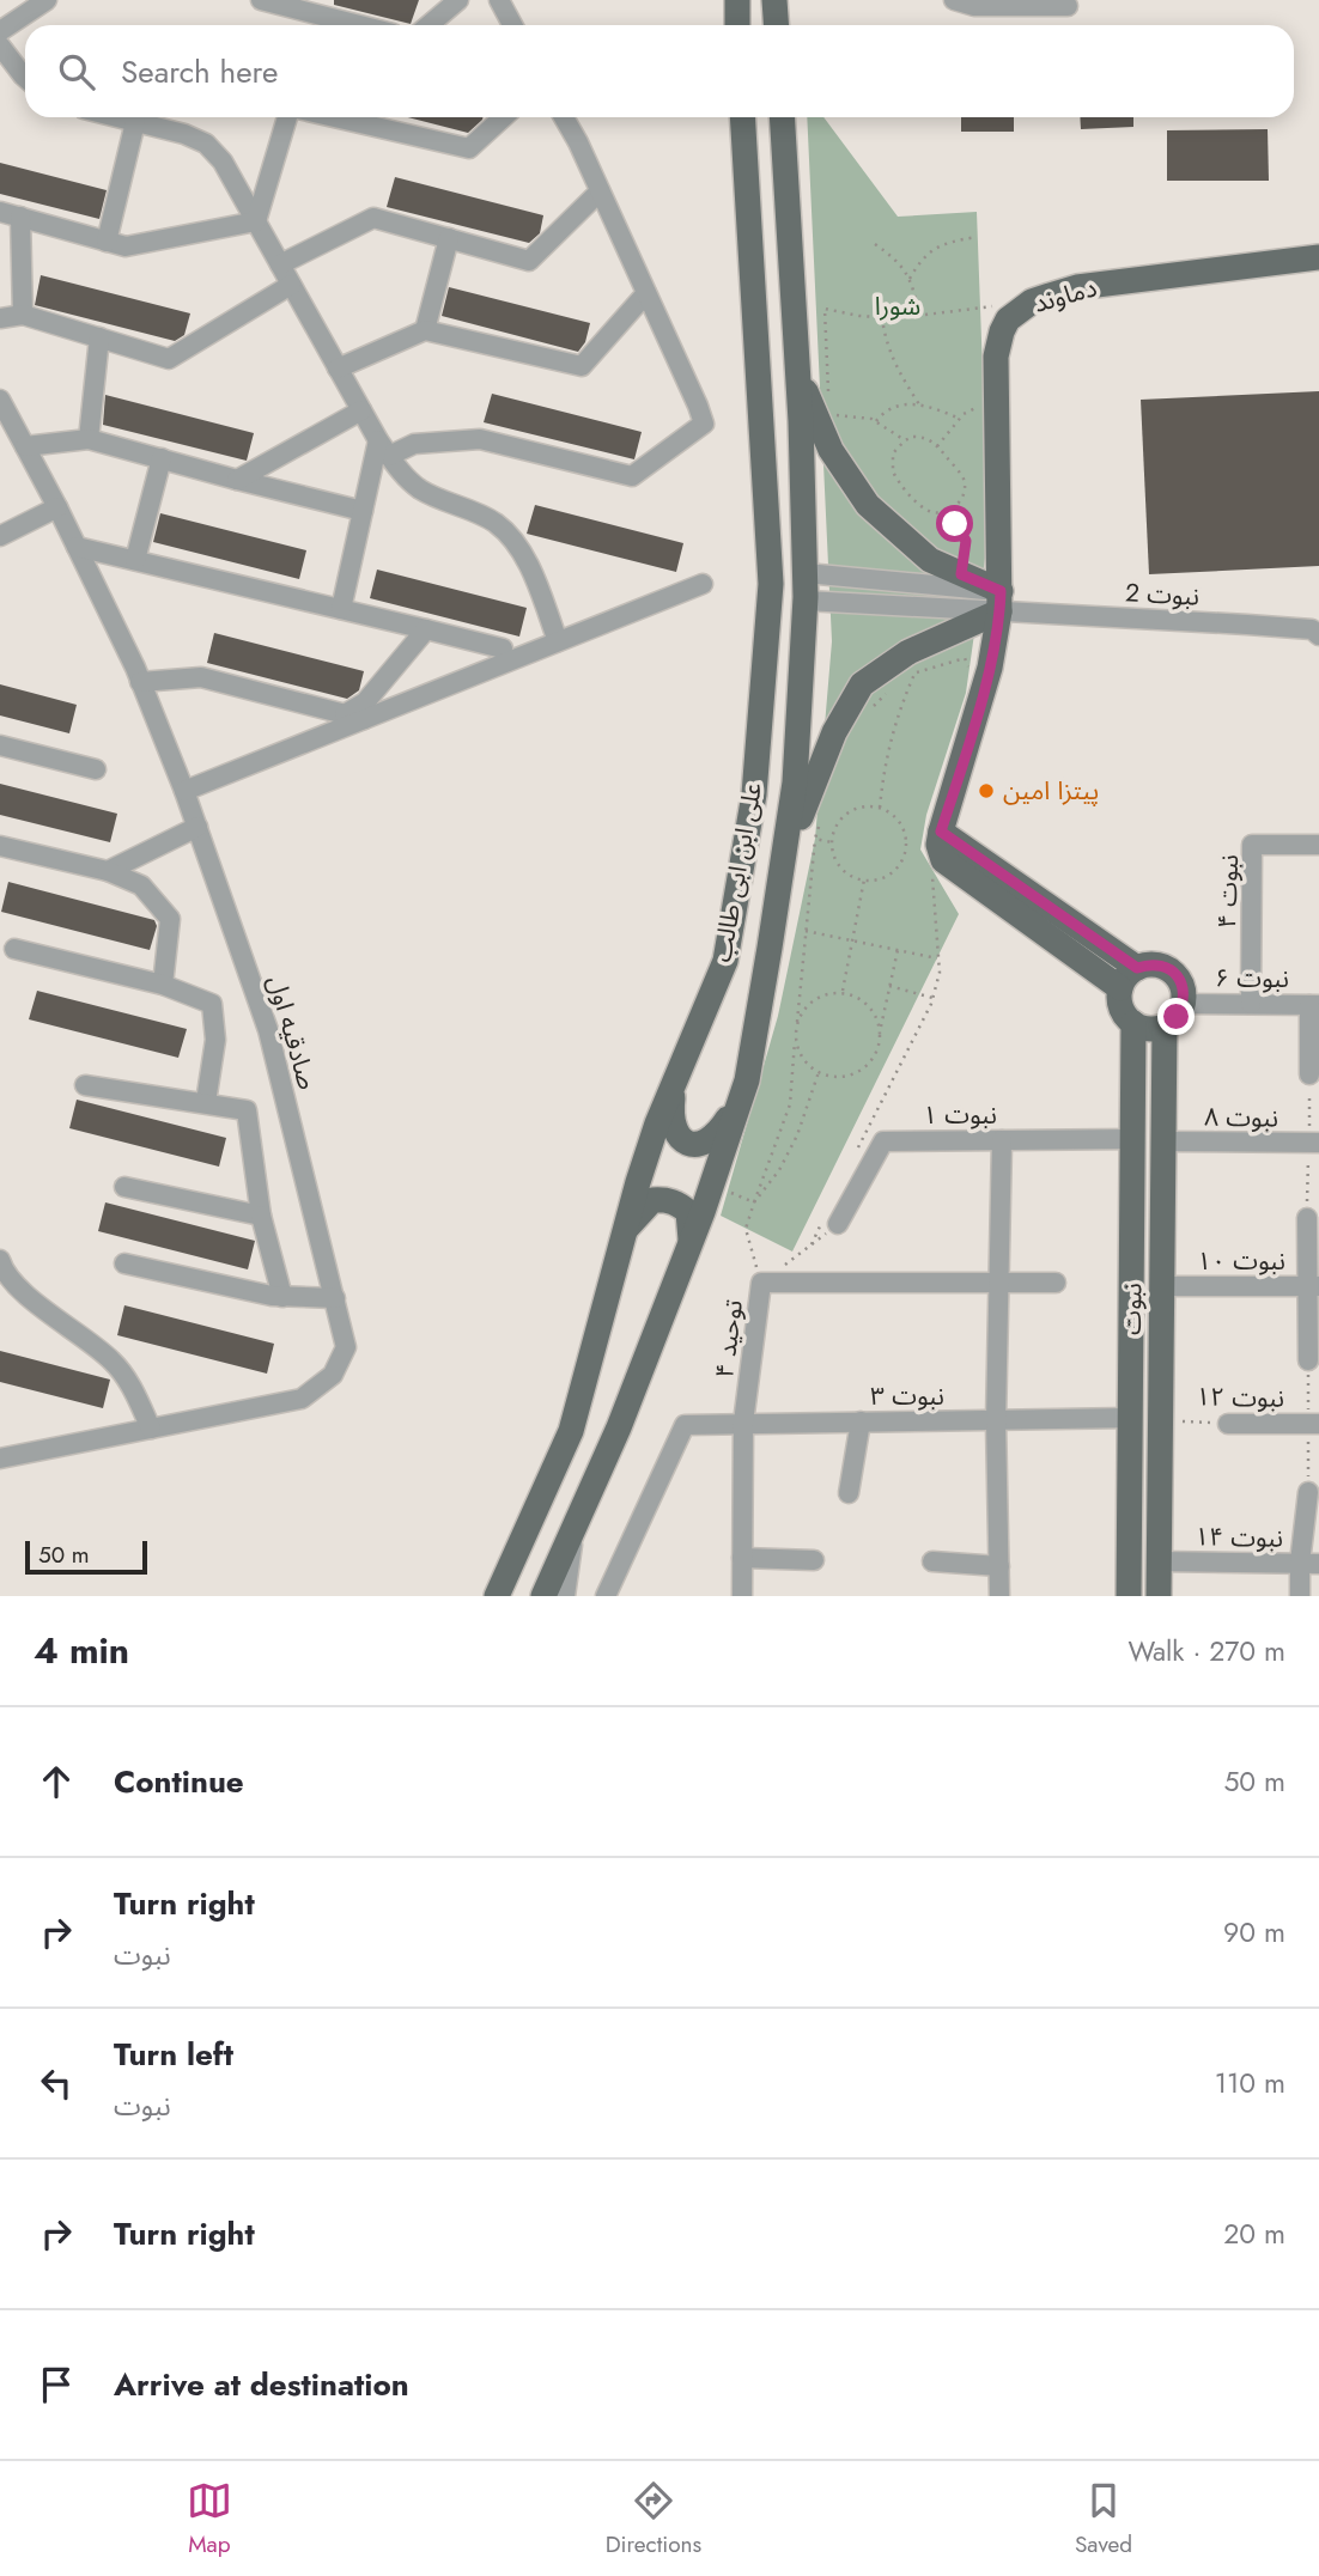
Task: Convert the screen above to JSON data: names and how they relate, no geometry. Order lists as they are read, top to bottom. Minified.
{"streets":{"main road":["دماوند","علی ابن ابی طالب","نبوت"],"street":["نبوت 2","نبوت ۴","نبوت ۶","صادقیه اول","نبوت ۱","نبوت ۸","نبوت ۱۰","توحید ۴","نبوت ۳","نبوت ۱۲","نبوت ۱۴"]},"crossings":[["دماوند","نبوت 2"],["نبوت ۴","نبوت ۶"],["نبوت ۶","نبوت"],["نبوت ۱","نبوت"],["نبوت ۸","نبوت"],["نبوت ۱۰","نبوت"],["نبوت","نبوت ۳"],["نبوت","نبوت ۱۲"],["نبوت","نبوت ۱۴"],["توحید ۴","نبوت ۳"]],"parks":["شورا"],"places":["پیتزا امین"],"scale_bar":"50 m","page":{"search":"Search here","scale":"50 m","heading":["4 min","Walk · 270 m"],"list":[["Continue","50 m"],["Turn right","نبوت","90 m"],["Turn left","نبوت","110 m"],["Turn right","20 m"],"Arrive at destination"],"nav":["Map","Directions","Saved"]}}
